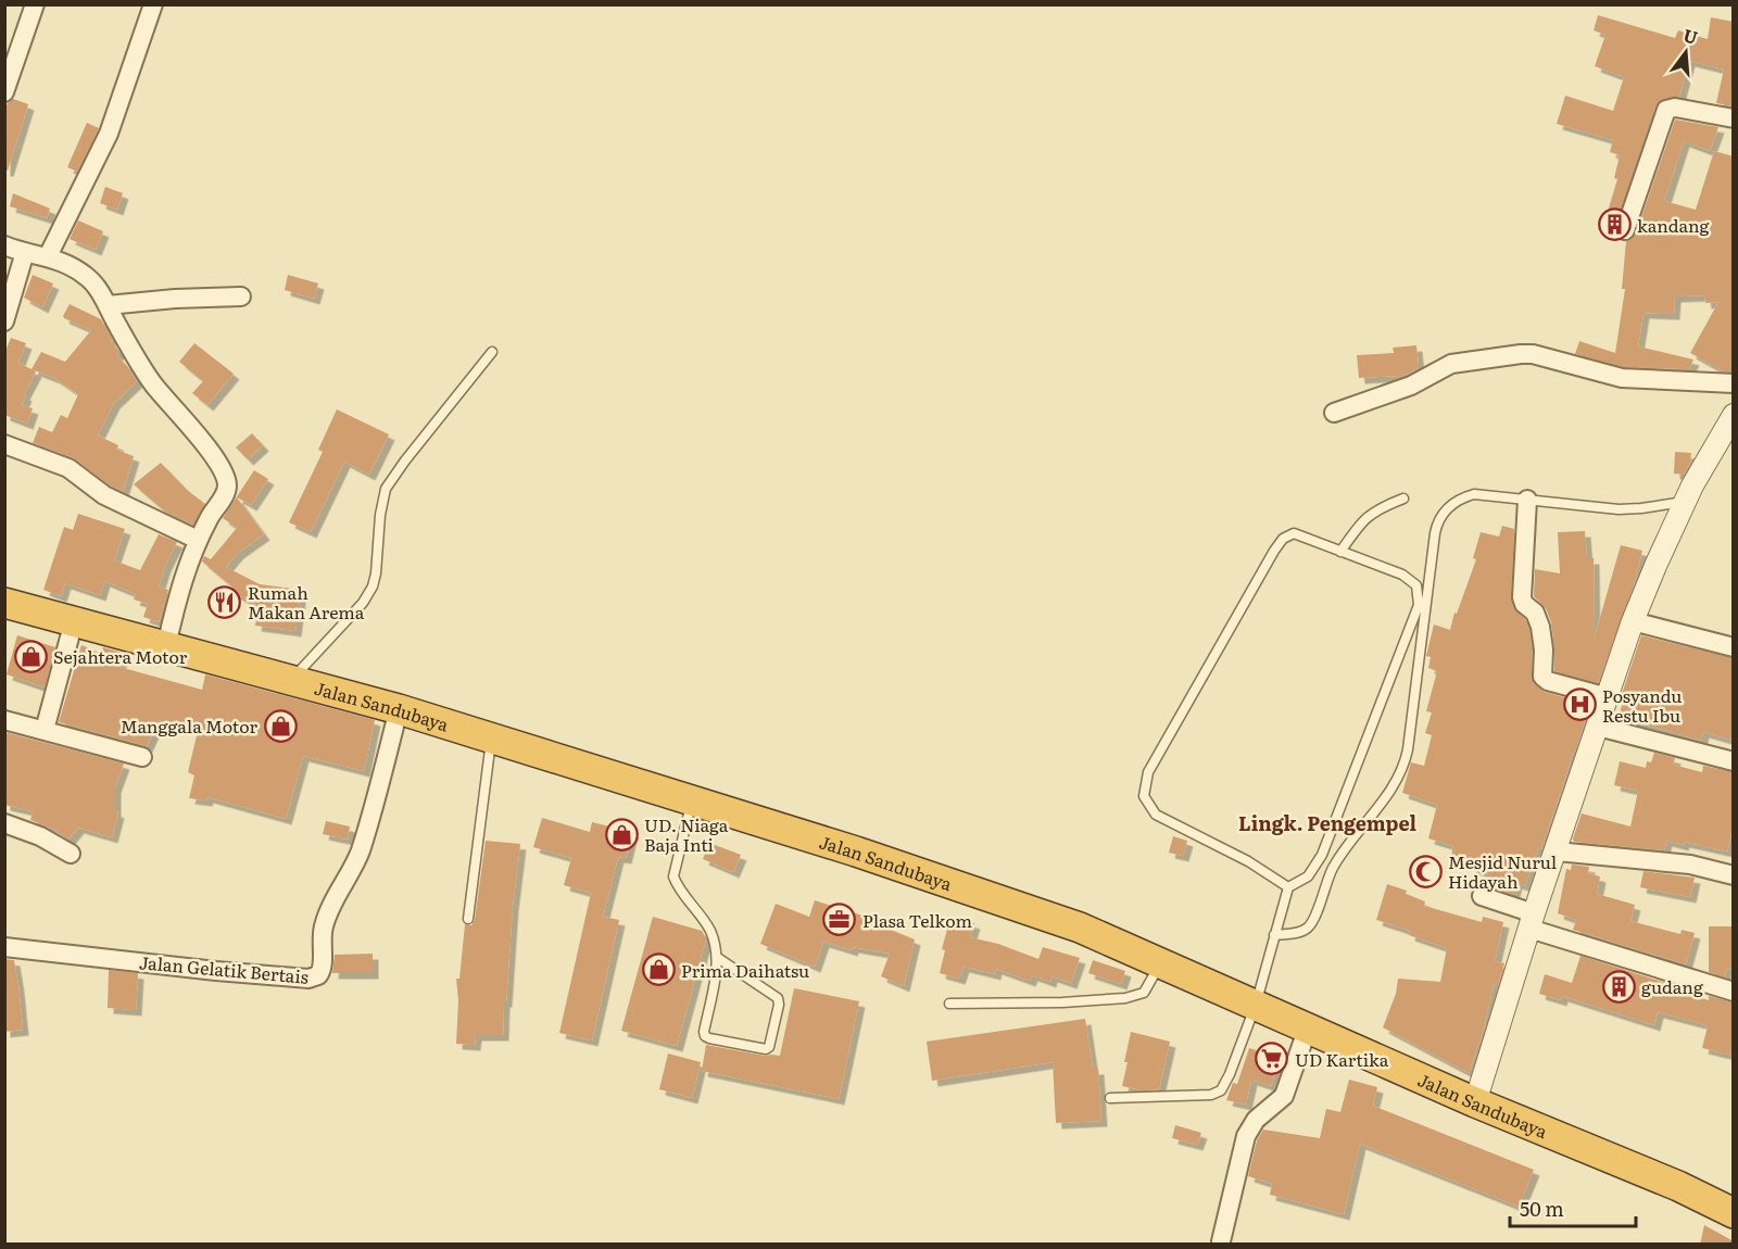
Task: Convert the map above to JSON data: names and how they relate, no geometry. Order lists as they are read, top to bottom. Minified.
{"streets":{"highway":["Jalan Sandubaya"],"street":["Jalan Gelatik Bertais"]},"crossings":[["Jalan Sandubaya","Jalan Gelatik Bertais"]],"districts":["Lingk. Pengempel"],"places":{"building":["kandang","gudang"],"restaurant":["Rumah Makan Arema"],"shop":["Sejahtera Motor","Manggala Motor","UD. Niaga Baja Inti","Prima Daihatsu"],"hospital":["Posyandu Restu Ibu"],"mosque":["Mesjid Nurul Hidayah"],"office":["Plasa Telkom"],"supermarket":["UD Kartika"]},"scale_bar":"50 m","north":"top"}
